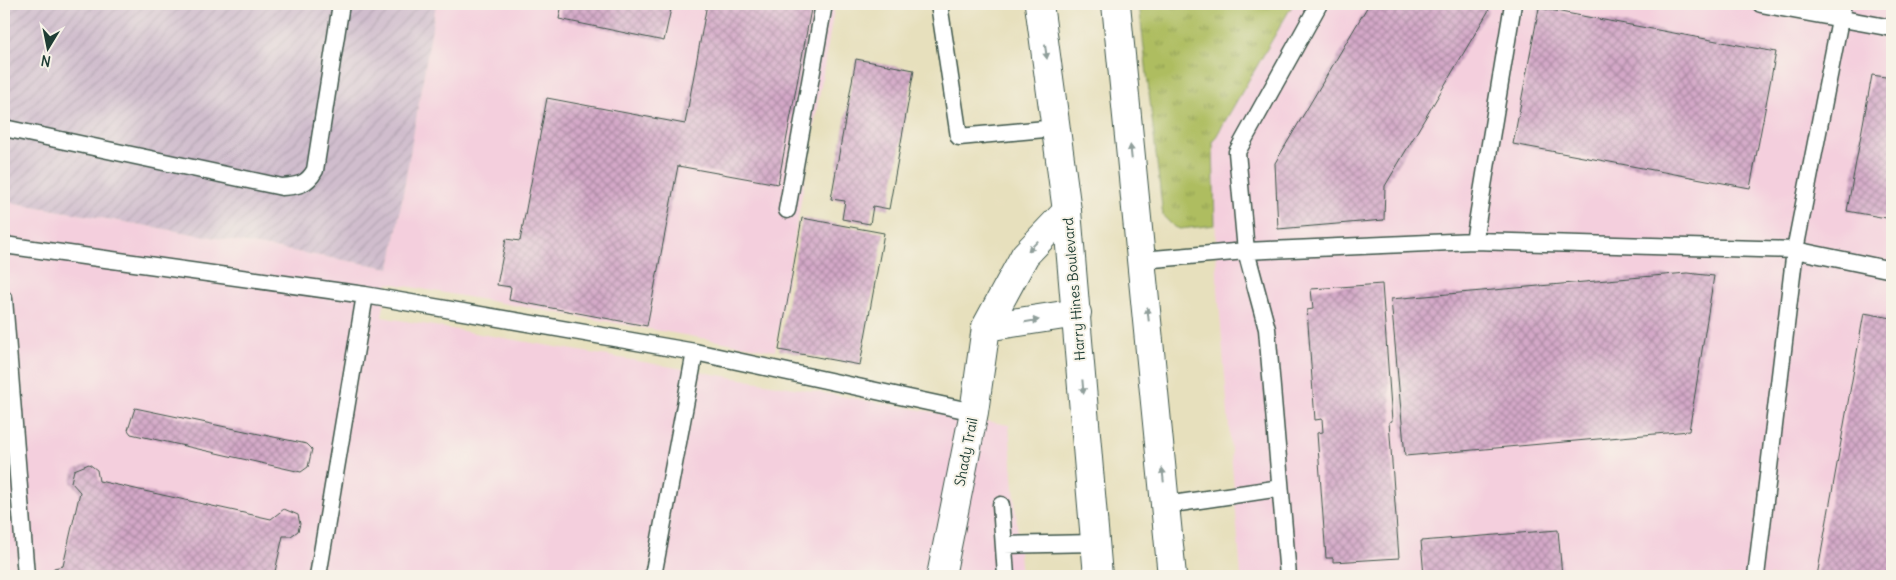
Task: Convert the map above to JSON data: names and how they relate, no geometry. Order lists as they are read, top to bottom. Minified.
{"streets":{"main road":["Harry Hines Boulevard","Shady Trail"]},"crossings":[["Harry Hines Boulevard","Shady Trail"]],"one_way":["Shady Trail"],"north":"bottom"}
